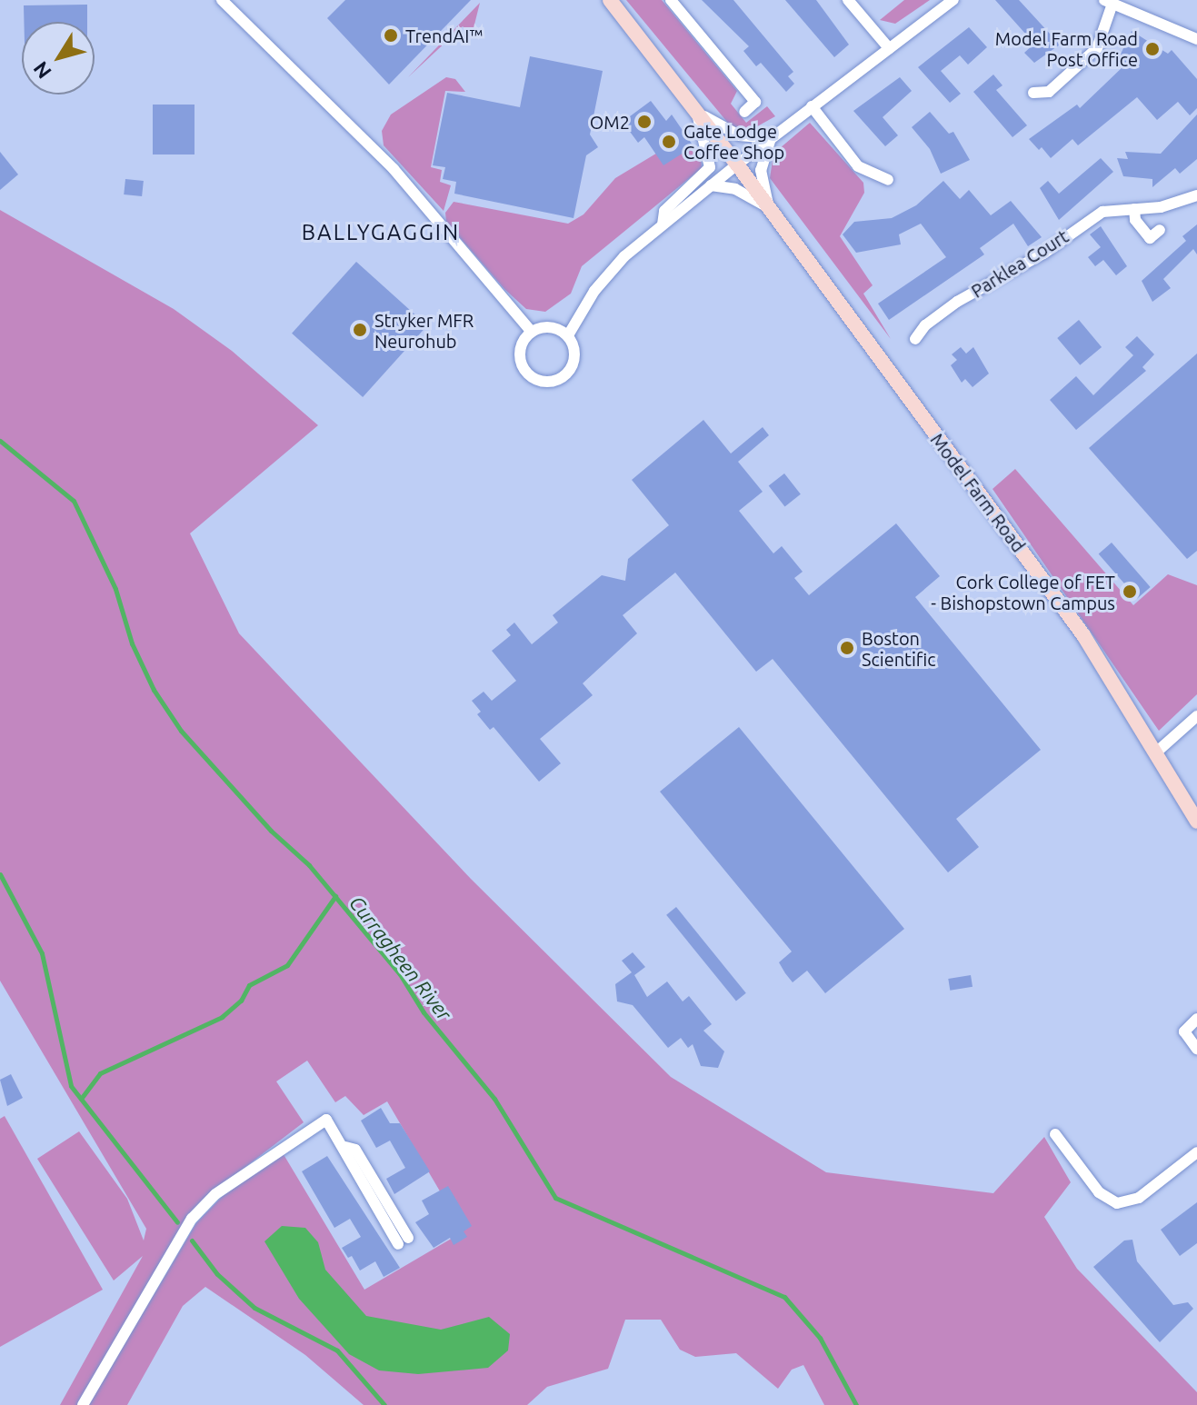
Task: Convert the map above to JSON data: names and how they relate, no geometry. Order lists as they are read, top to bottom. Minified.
{"streets":{"main road":["Model Farm Road"],"street":["Parklea Court"]},"districts":["BALLYGAGGIN"],"water":["Curragheen River"],"places":["TrendAI™","Model Farm Road Post Office","OM2","Gate Lodge Coffee Shop","Stryker MFR Neurohub","Cork College of FET - Bishopstown Campus","Boston Scientific"],"north":"bottom left"}
